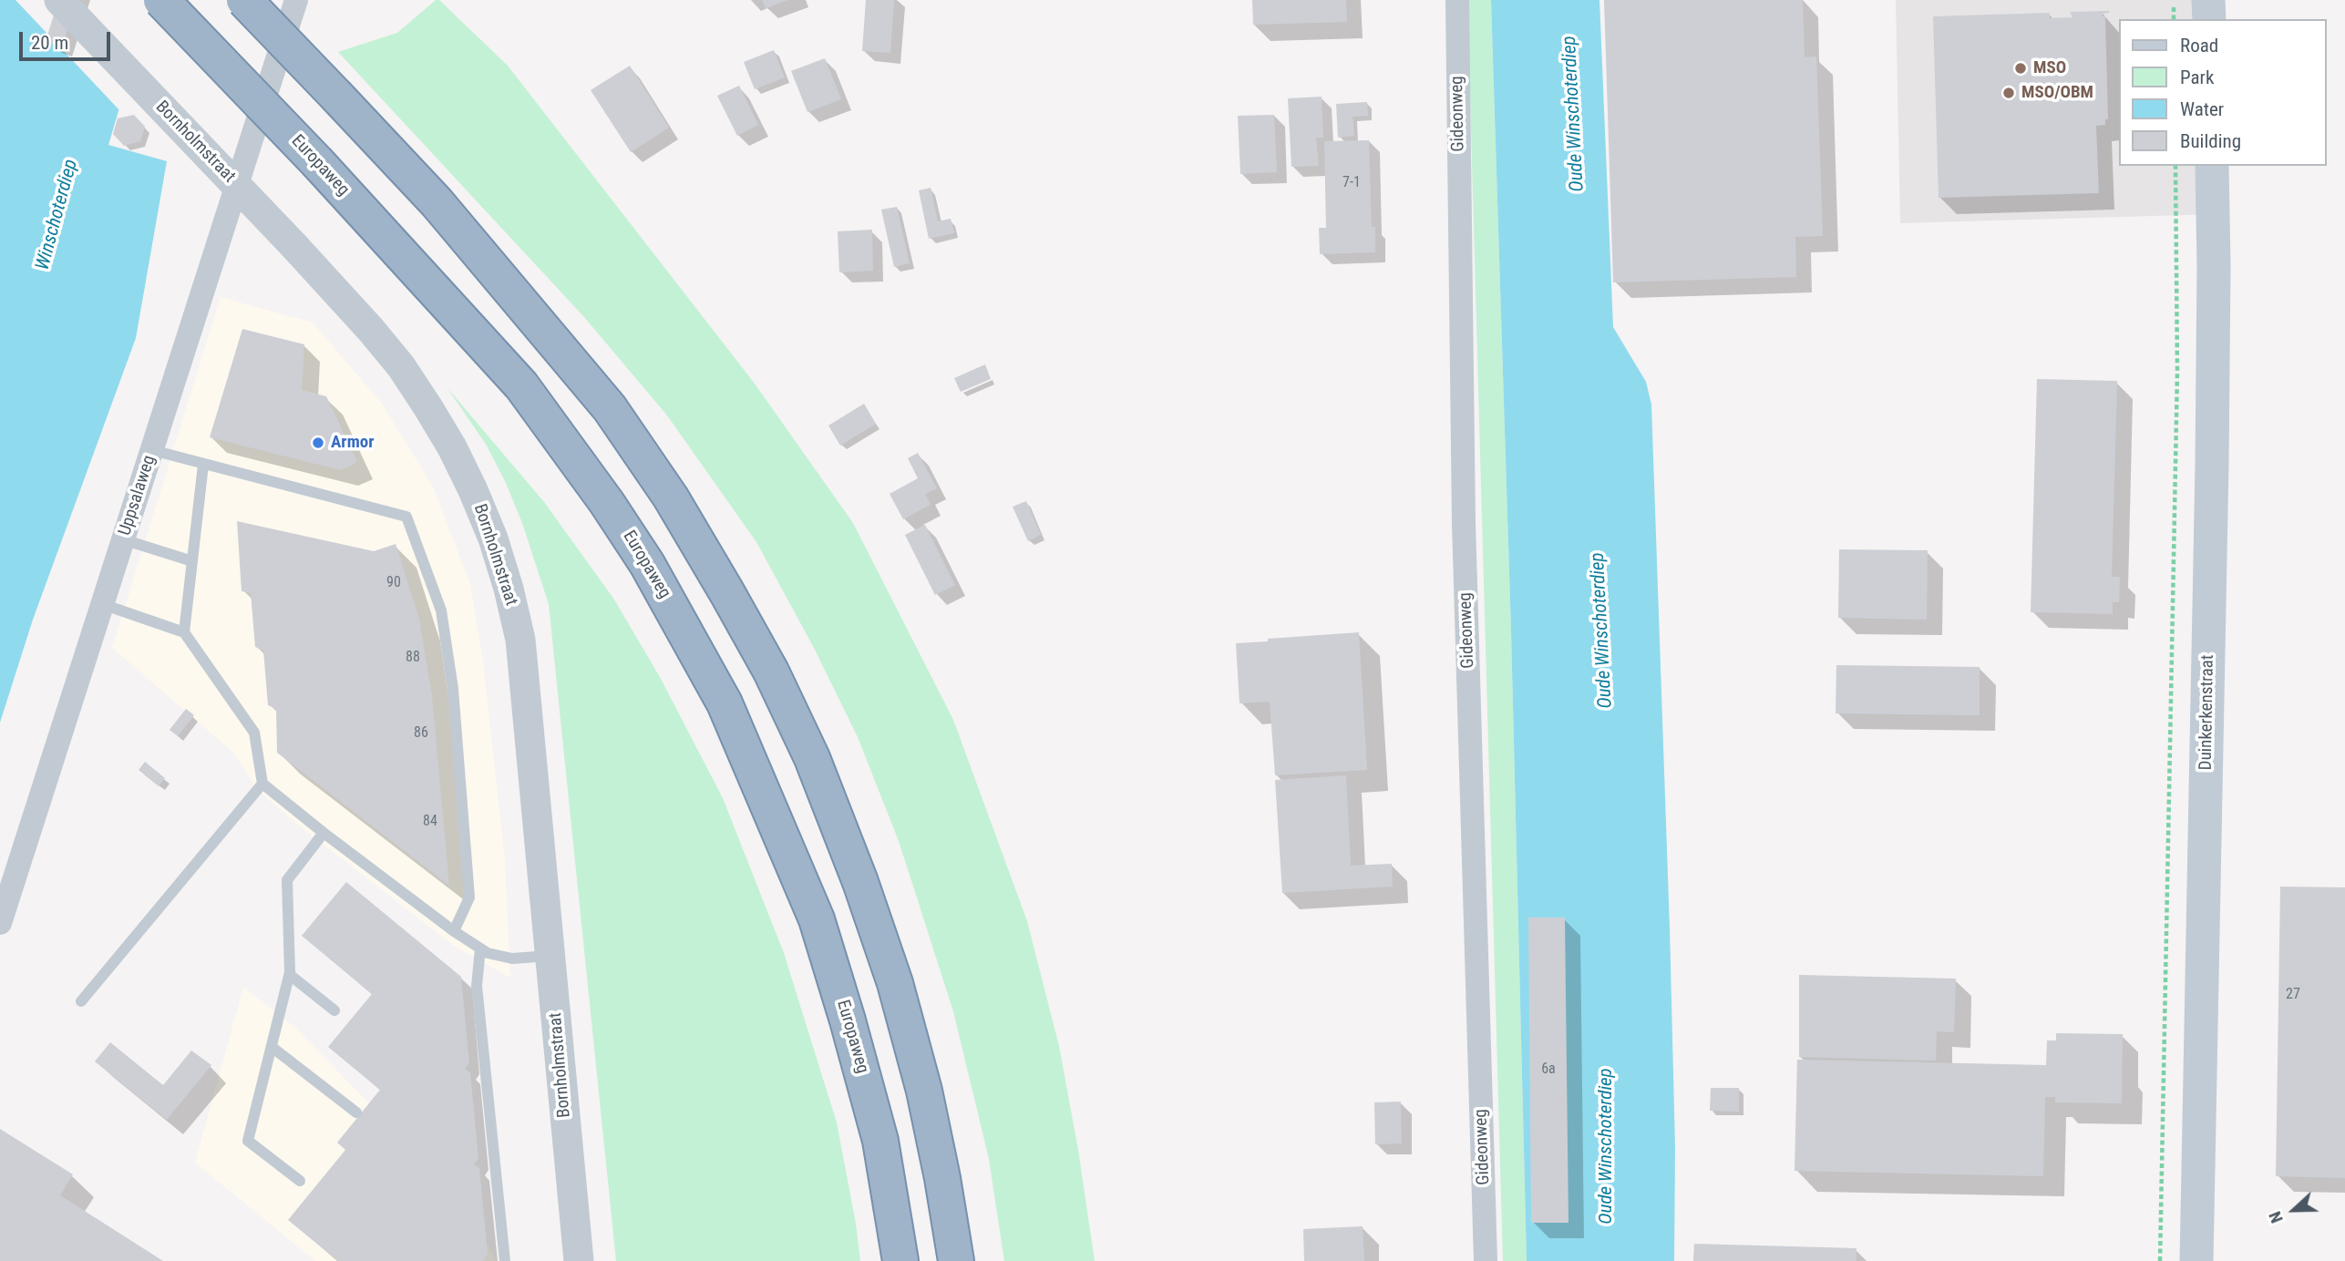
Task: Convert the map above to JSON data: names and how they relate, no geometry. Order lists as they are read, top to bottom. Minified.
{"streets":{"highway":["Europaweg"],"main road":["Duinkerkenstraat"],"street":["Gideonweg","Bornholmstraat","Uppsalaweg"]},"water":["Oude Winschoterdiep","Winschoterdiep"],"places":["MSO","MSO/OBM","Armor"],"house_numbers":["7-1","90","88","86","84","27","6a"],"legend":["Road","Park","Water","Building"],"scale_bar":"20 m","north":"left"}
